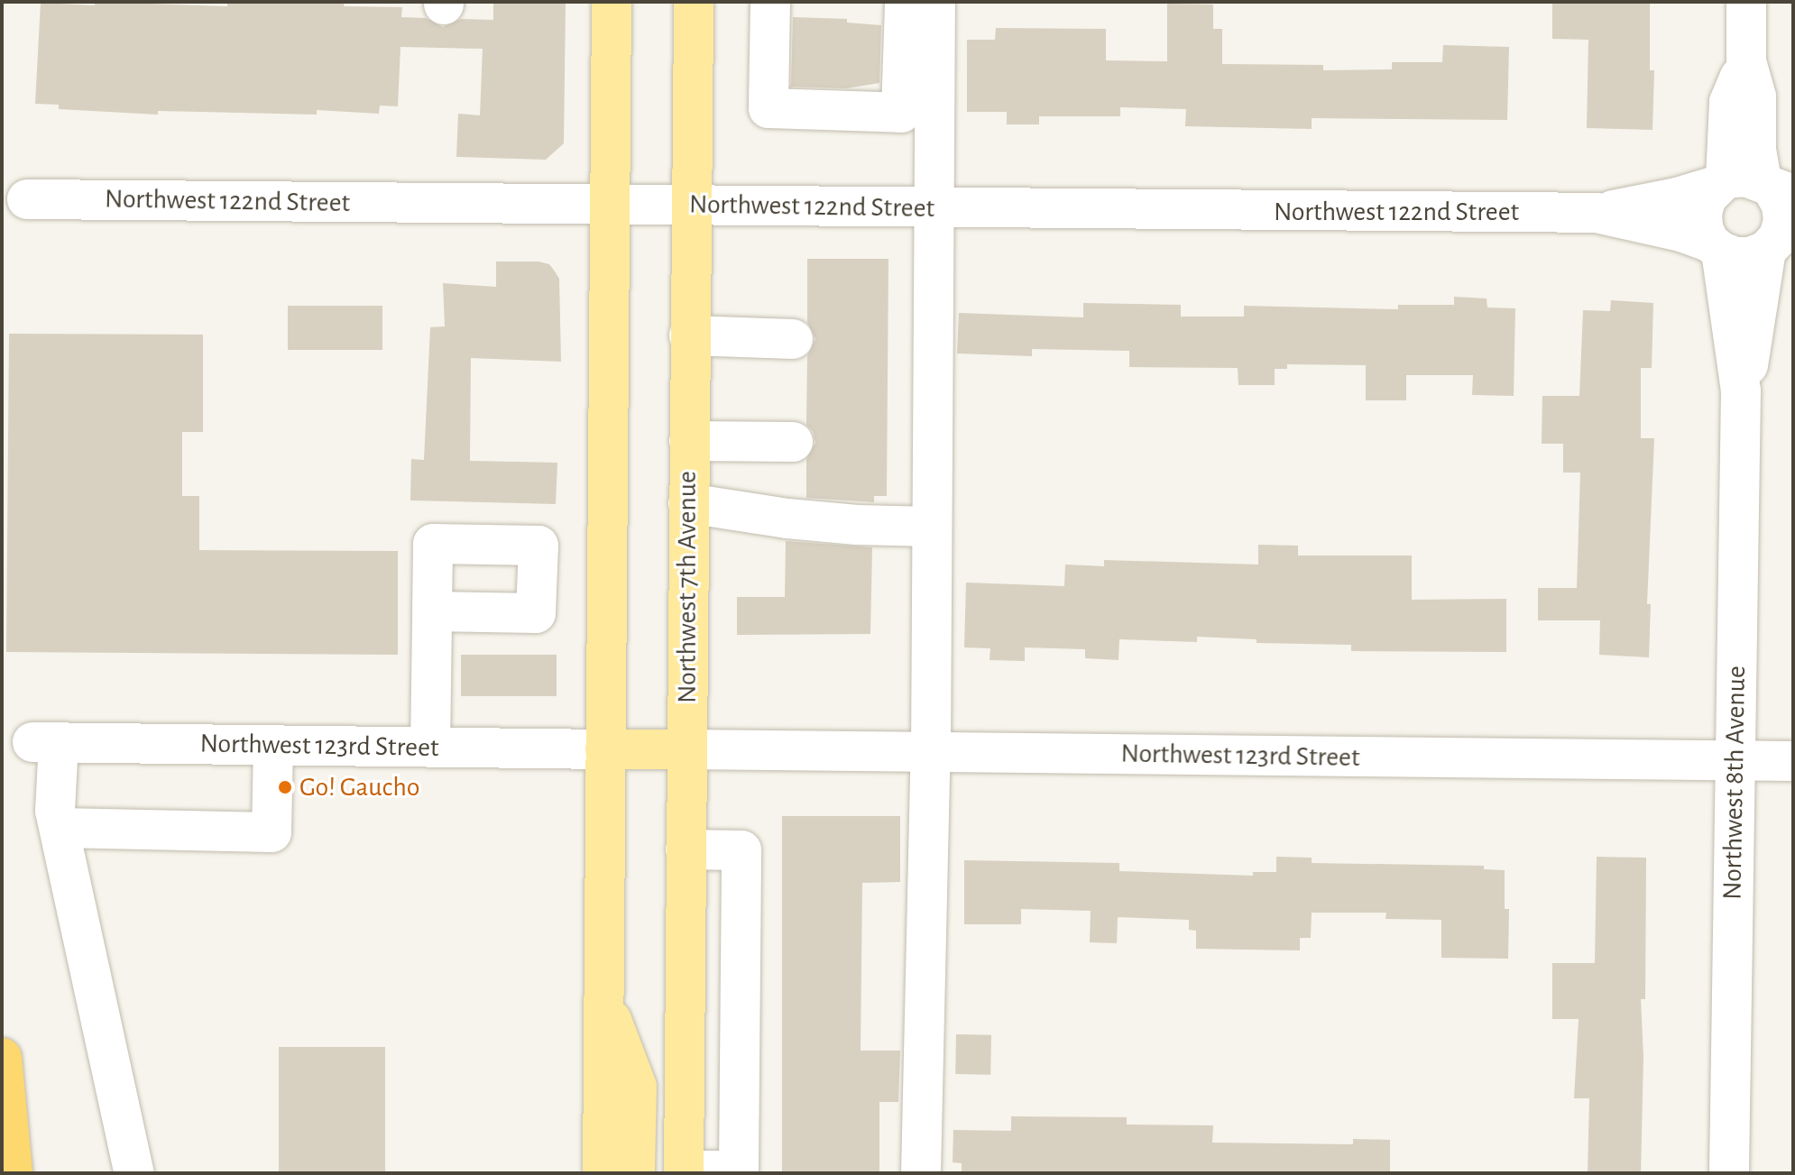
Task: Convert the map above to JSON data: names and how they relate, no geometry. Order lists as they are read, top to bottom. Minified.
{"streets":{"main road":["Northwest 7th Avenue"],"street":["Northwest 122nd Street","Northwest 123rd Street","Northwest 8th Avenue"]},"crossings":[["Northwest 122nd Street","Northwest 7th Avenue"],["Northwest 122nd Street","Northwest 8th Avenue"],["Northwest 7th Avenue","Northwest 123rd Street"],["Northwest 123rd Street","Northwest 8th Avenue"]],"places":["Go! Gaucho"]}
